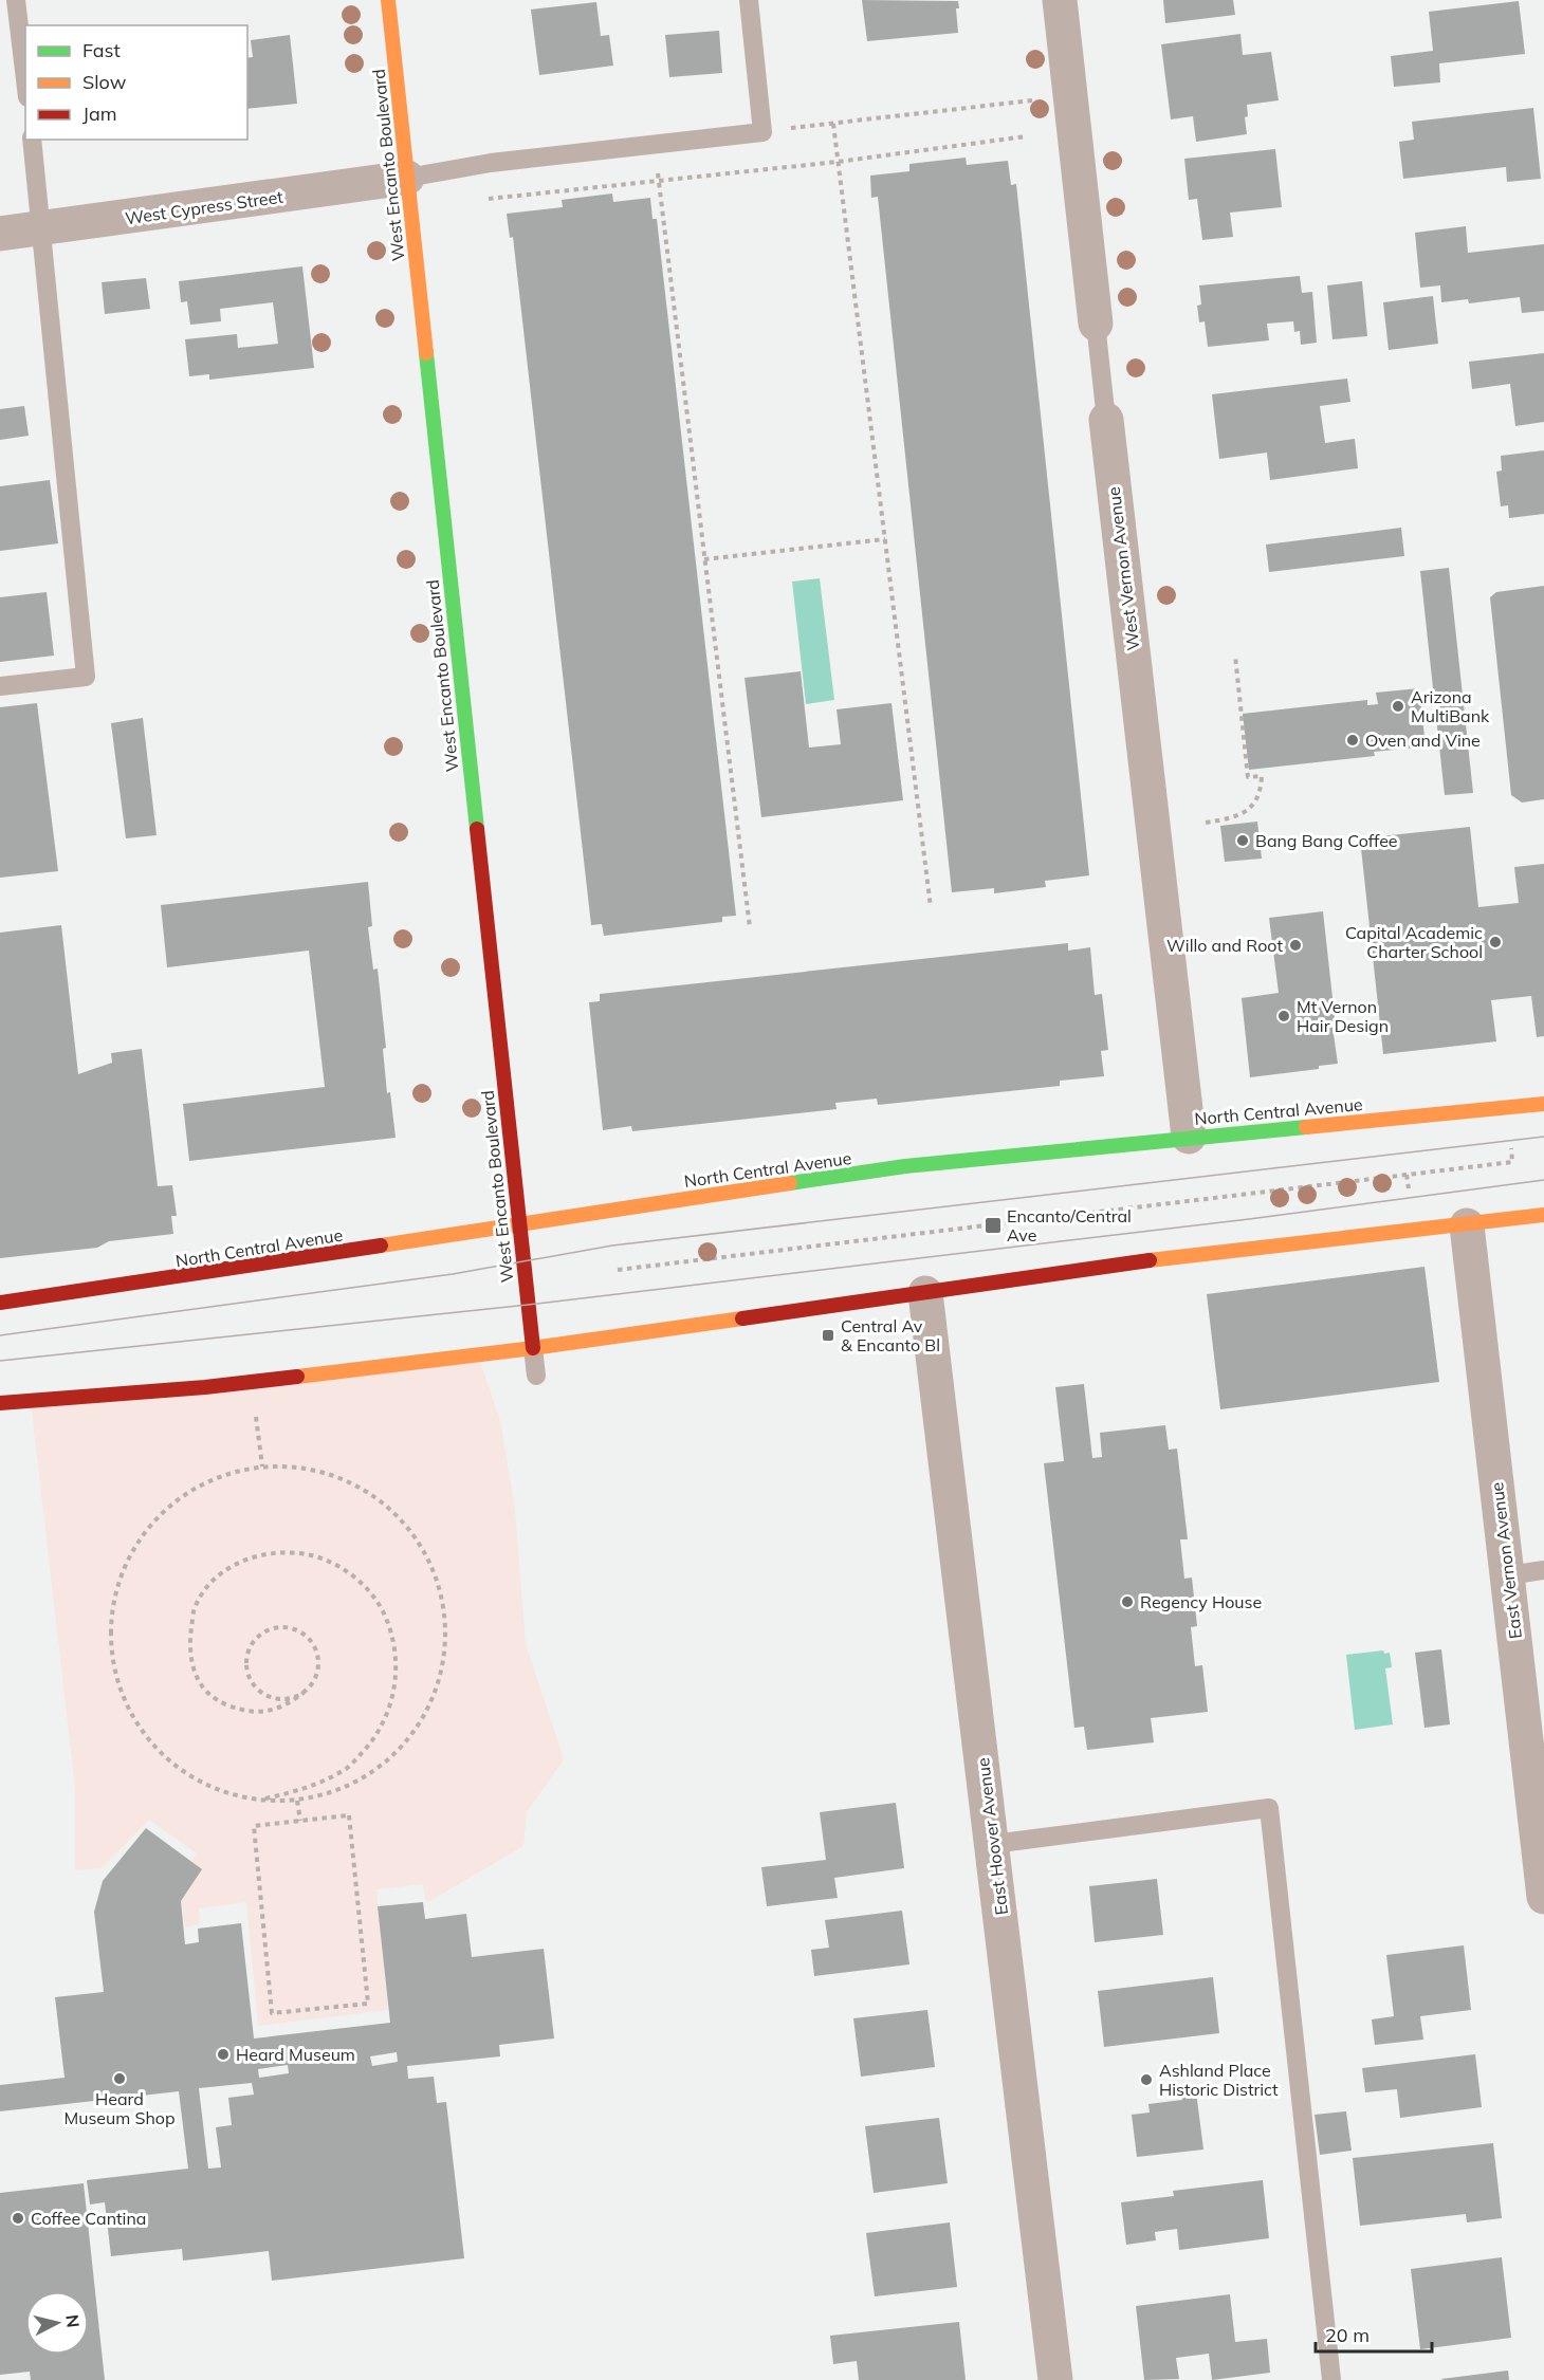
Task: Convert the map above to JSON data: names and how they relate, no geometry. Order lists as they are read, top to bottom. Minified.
{"streets":{"main road":["West Encanto Boulevard","North Central Avenue"],"street":["West Cypress Street","West Vernon Avenue","East Vernon Avenue","East Hoover Avenue"]},"crossings":[["West Encanto Boulevard","West Cypress Street"],["West Encanto Boulevard","North Central Avenue"],["West Vernon Avenue","North Central Avenue"]],"places":{"other":["Arizona MultiBank","Oven and Vine","Bang Bang Coffee","Capital Academic Charter School","Willo and Root","Mt Vernon Hair Design","Regency House","Heard Museum","Heard Museum Shop","Ashland Place Historic District","Coffee Cantina"],"transit":["Encanto/Central Ave","Central Av & Encanto Bl"]},"legend":["Fast","Slow","Jam"],"scale_bar":"20 m","north":"right"}
